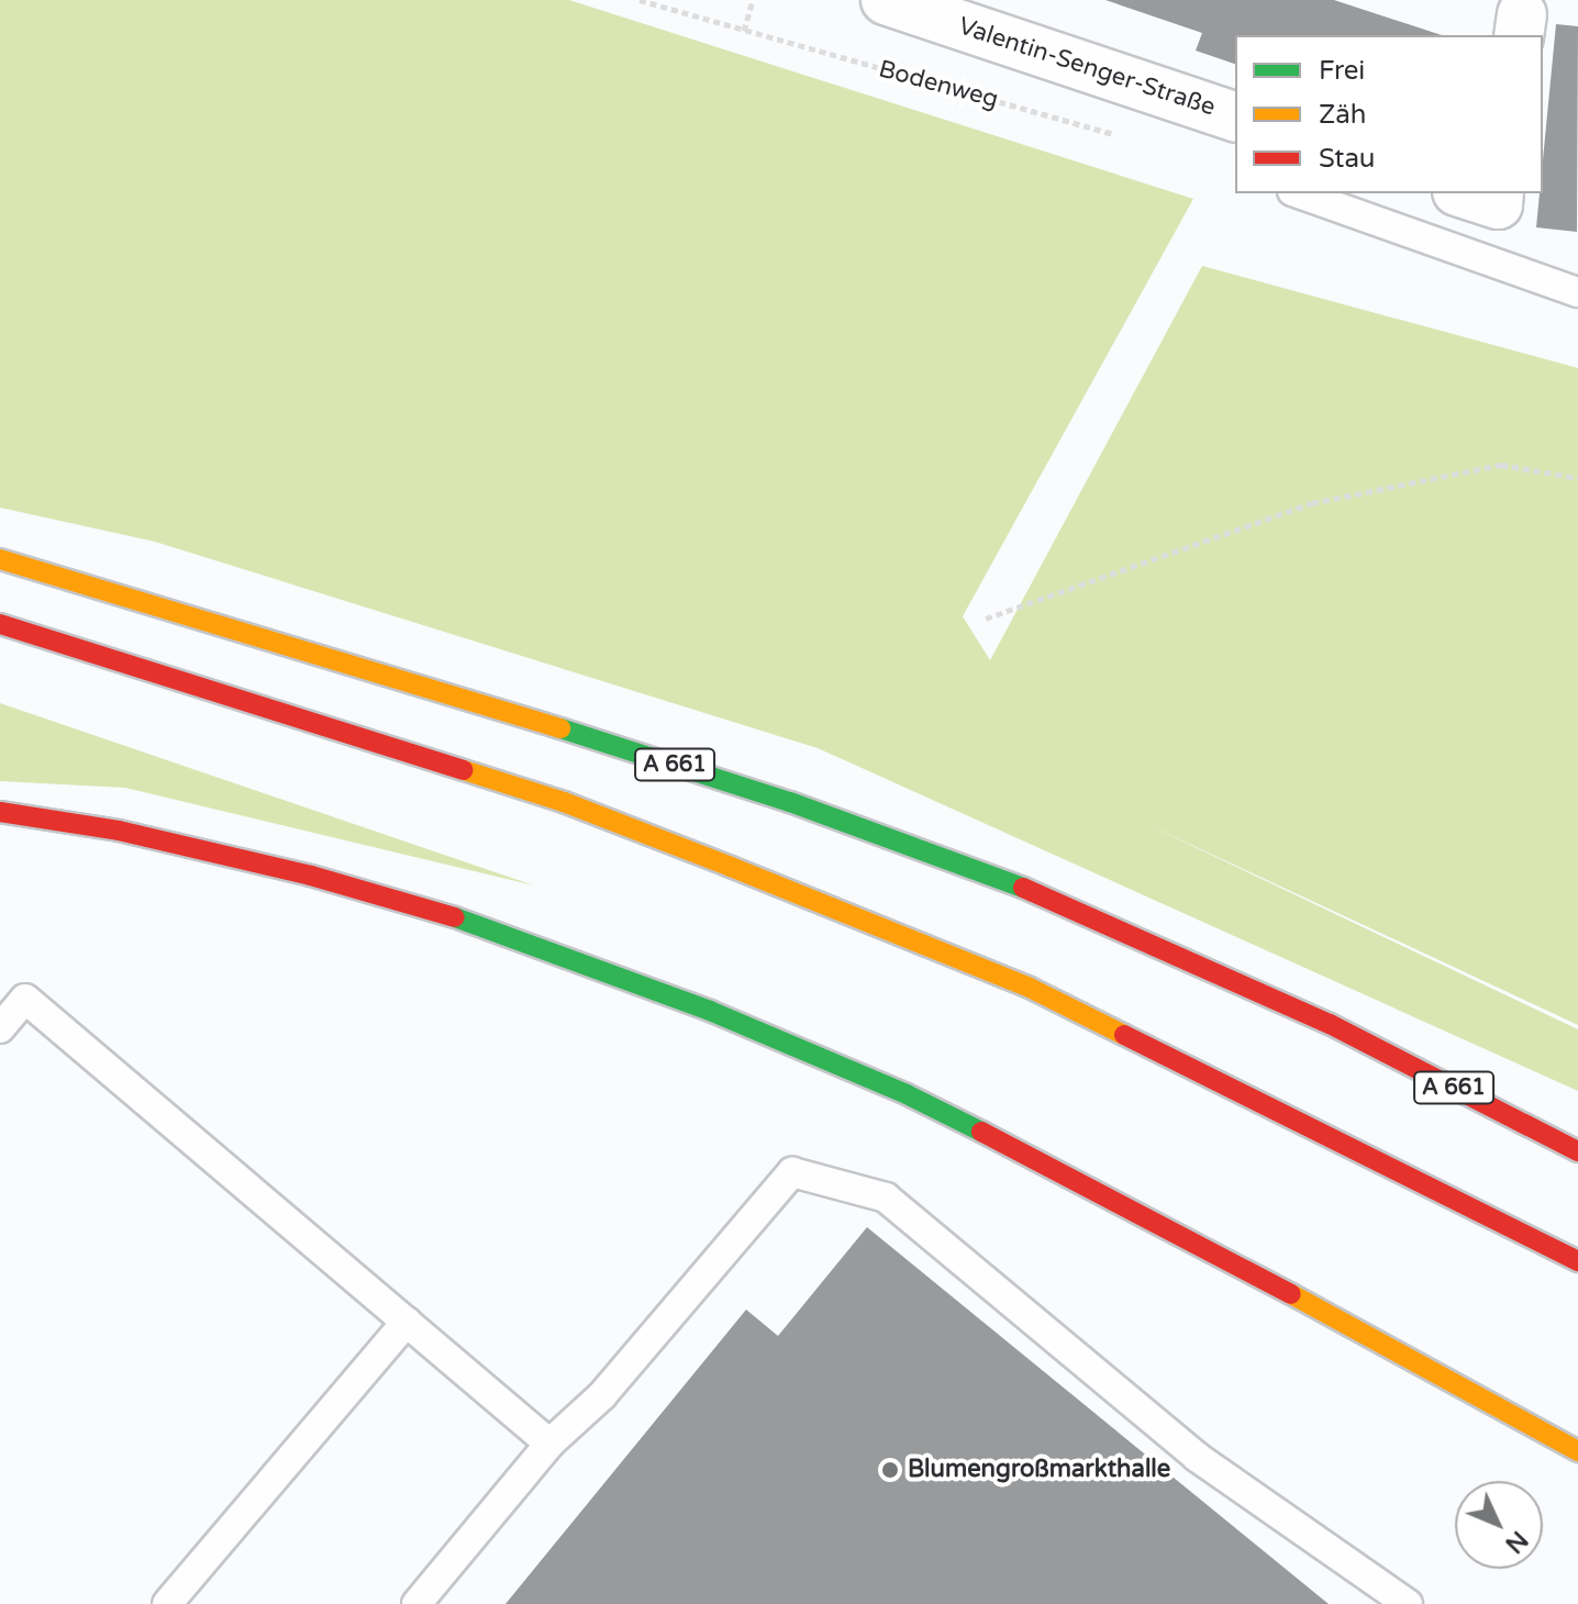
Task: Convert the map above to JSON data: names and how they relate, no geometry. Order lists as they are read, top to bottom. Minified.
{"streets":{"highway":["A 661"],"street":["Valentin-Senger-Straße"],"path":["Bodenweg"]},"places":["Blumengroßmarkthalle"],"legend":["Frei","Zäh","Stau"],"north":"bottom right"}
